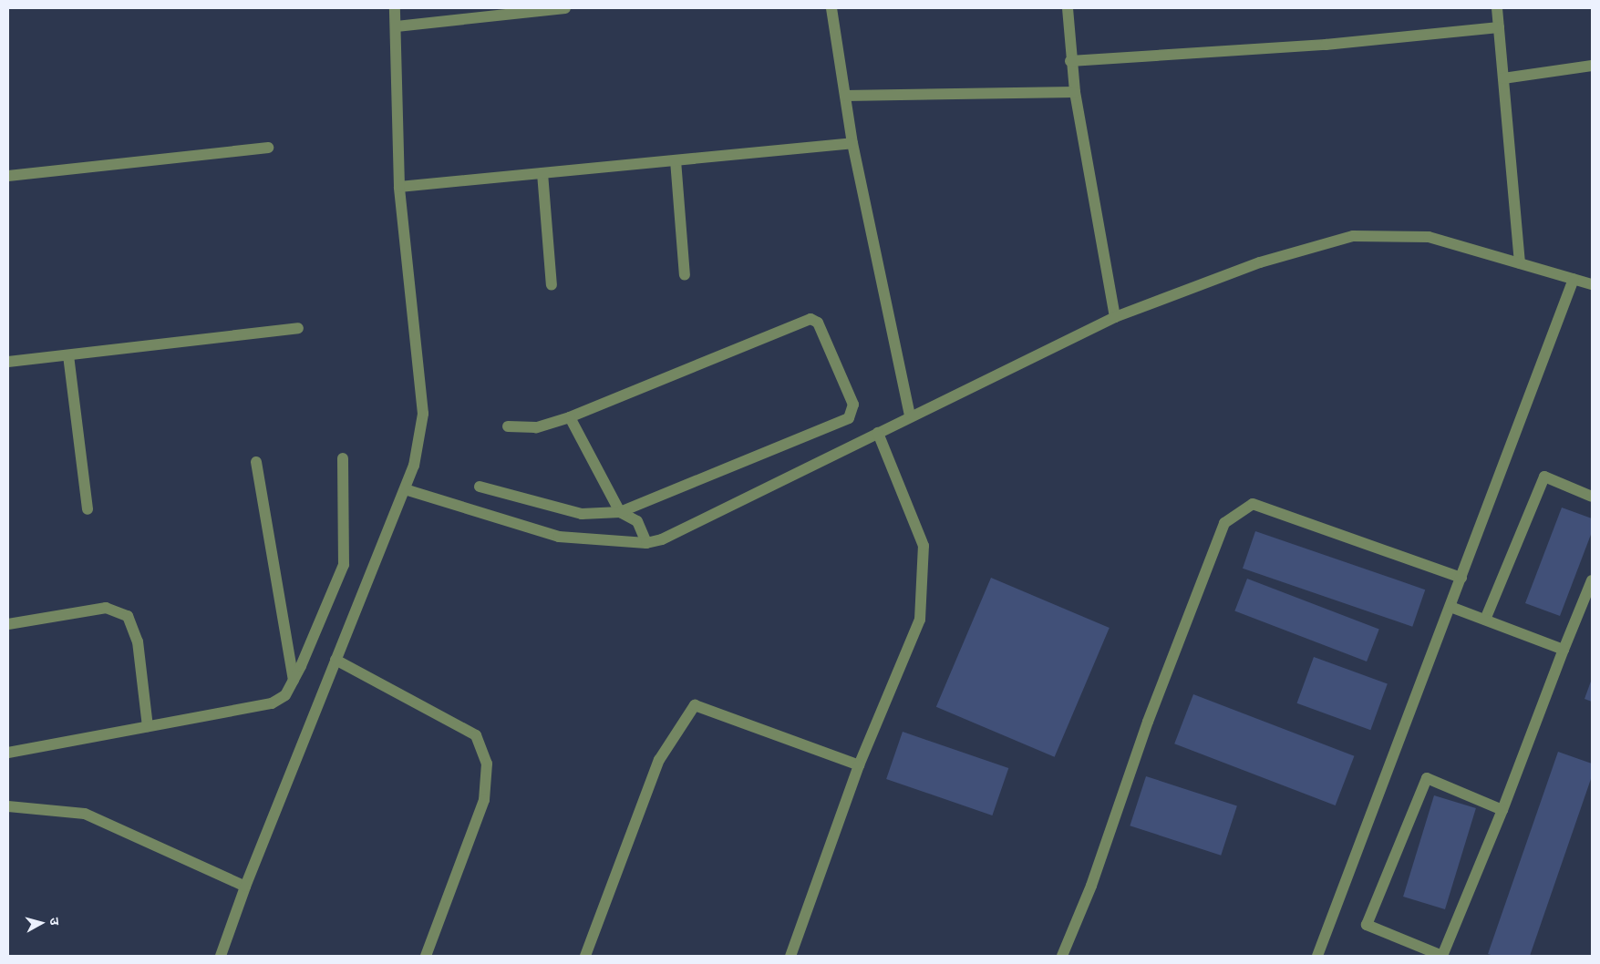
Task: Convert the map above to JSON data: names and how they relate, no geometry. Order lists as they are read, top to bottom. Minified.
{"north":"right"}
